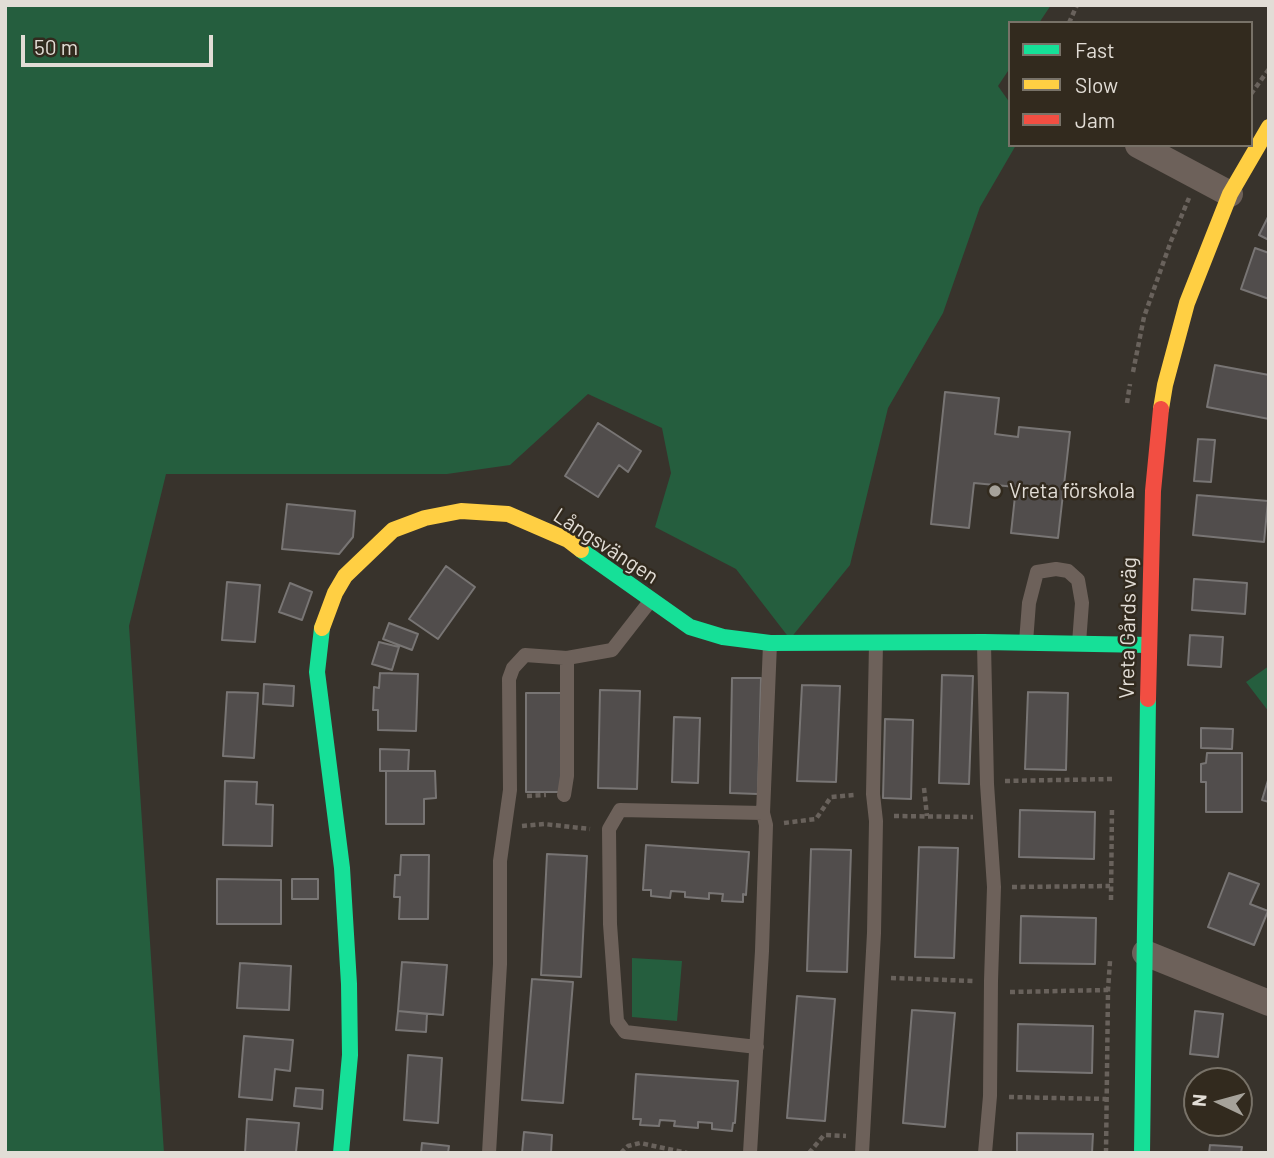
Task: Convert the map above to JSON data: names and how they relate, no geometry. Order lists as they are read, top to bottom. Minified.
{"streets":{"street":["Långsvängen","Vreta Gårds väg"]},"crossings":[["Långsvängen","Vreta Gårds väg"]],"places":["Vreta förskola"],"legend":["Fast","Slow","Jam"],"scale_bar":"50 m","north":"left"}
